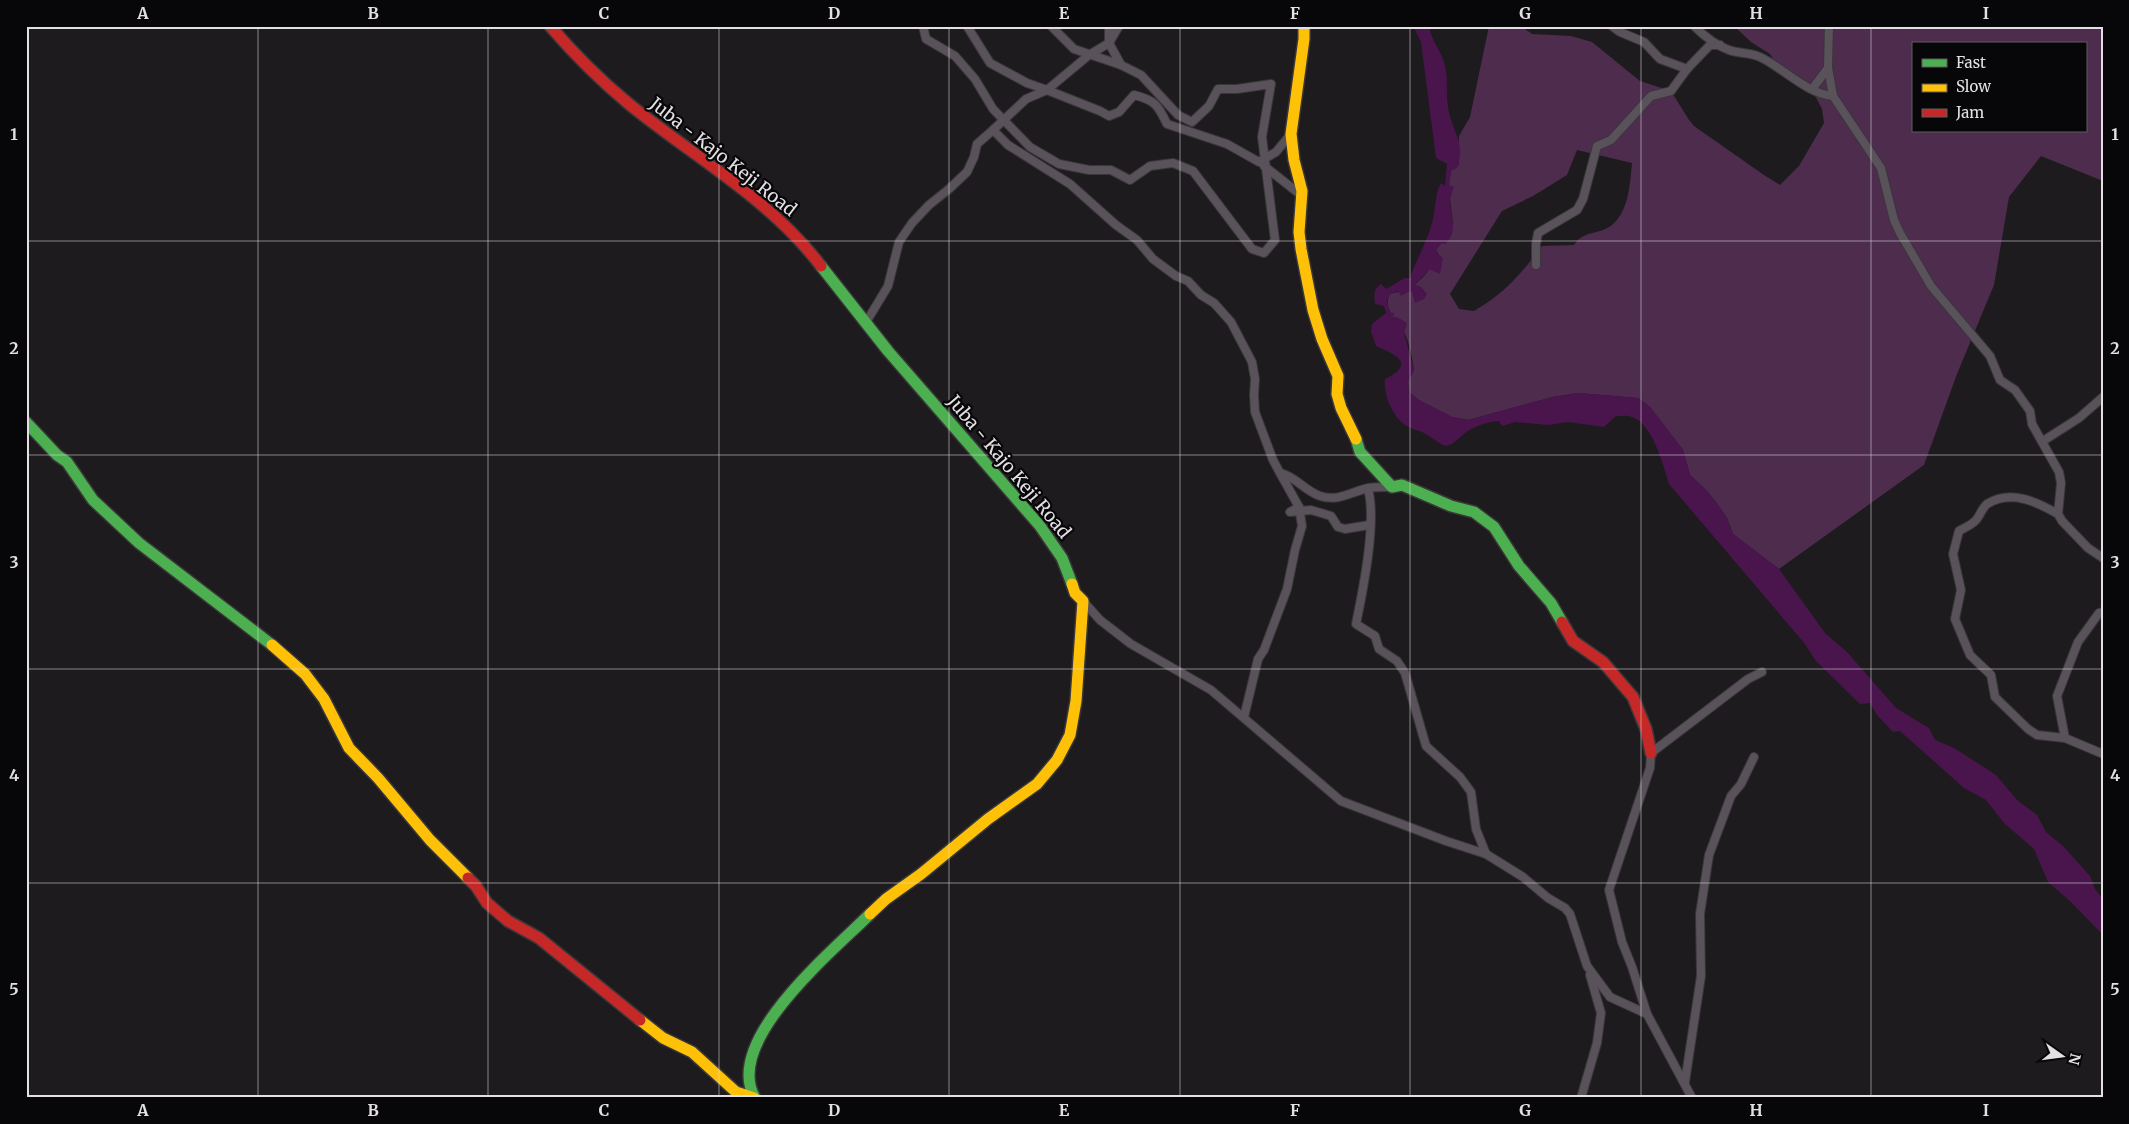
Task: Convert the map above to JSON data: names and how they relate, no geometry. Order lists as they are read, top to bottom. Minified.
{"streets":{"street":["Juba - Kajo Keji Road"]},"legend":["Fast","Slow","Jam"],"north":"right","grid":{"columns":["A","B","C","D","E","F","G","H","I"],"rows":["1","2","3","4","5"]}}
